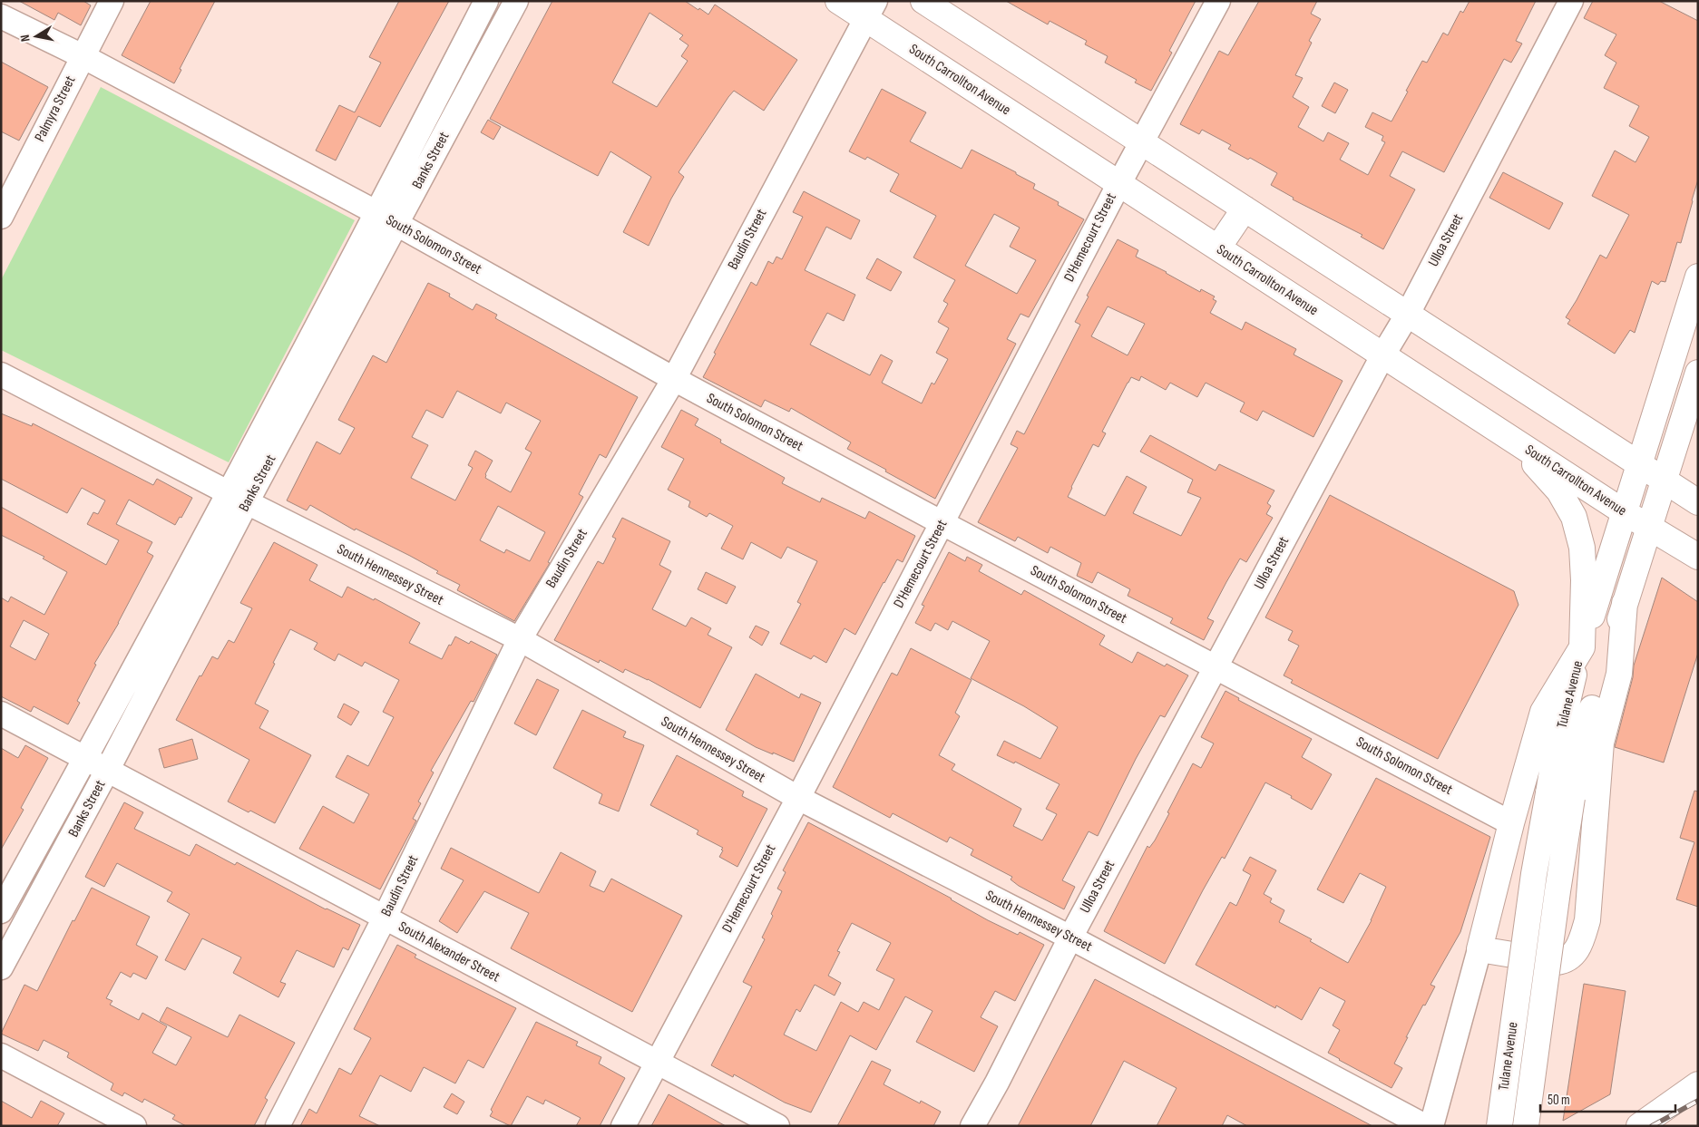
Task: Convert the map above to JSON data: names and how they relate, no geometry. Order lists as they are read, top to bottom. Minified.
{"streets":{"main road":["South Carrollton Avenue","Tulane Avenue"],"street":["Palmyra Street","Banks Street","D'Hemecourt Street","Baudin Street","Ulloa Street","South Solomon Street","South Hennessey Street","South Alexander Street"]},"crossings":[["South Carrollton Avenue","D'Hemecourt Street"],["South Carrollton Avenue","Baudin Street"],["South Carrollton Avenue","Ulloa Street"],["South Carrollton Avenue","Tulane Avenue"],["Palmyra Street","South Solomon Street"],["Banks Street","South Solomon Street"],["Banks Street","South Hennessey Street"],["Banks Street","South Alexander Street"],["D'Hemecourt Street","South Solomon Street"],["D'Hemecourt Street","South Hennessey Street"],["D'Hemecourt Street","South Alexander Street"],["Baudin Street","South Solomon Street"],["Baudin Street","South Hennessey Street"],["Baudin Street","South Alexander Street"],["Ulloa Street","South Solomon Street"],["Ulloa Street","South Hennessey Street"]],"scale_bar":"50 m","north":"left"}
